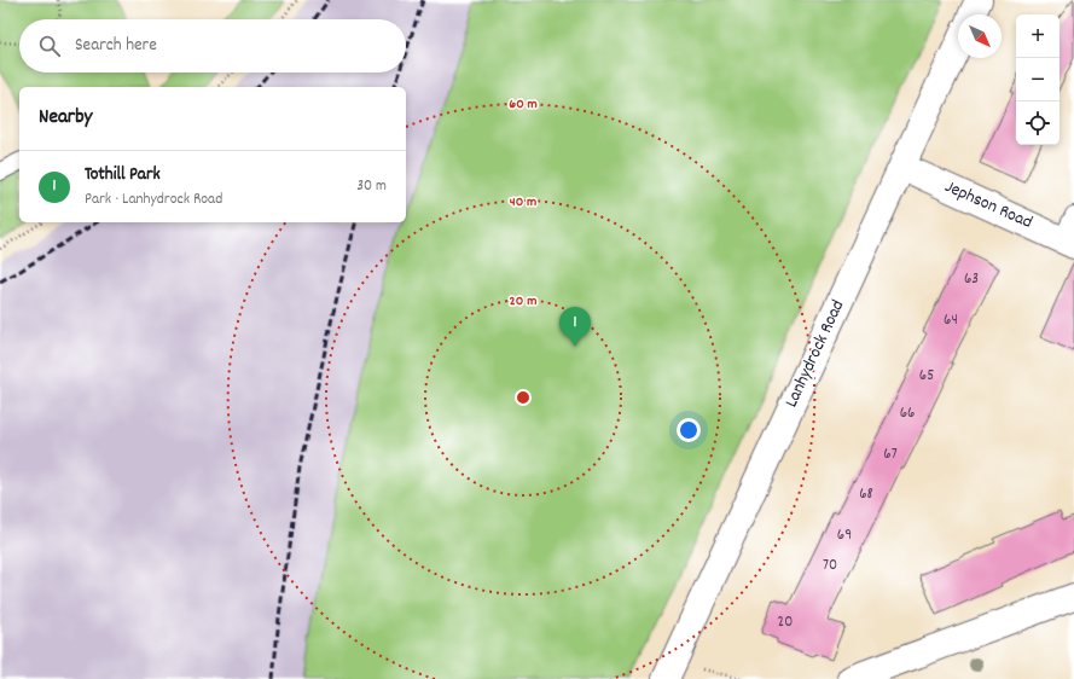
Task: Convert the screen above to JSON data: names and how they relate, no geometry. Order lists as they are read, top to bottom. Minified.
{"streets":{"street":["Jephson Road","Lanhydrock Road"]},"crossings":[["Jephson Road","Lanhydrock Road"]],"house_numbers":["63","64","65","66","67","68","69","70","20"],"north":"bottom right","page":{"map_buttons":["+","−"],"search":"Search here","heading":"Nearby","list":[{"mark":"1","name":"Tothill Park","note":"Park · Lanhydrock Road","value":"30 m"}],"pins":"1"},"rings":["60 m","40 m","20 m"]}
